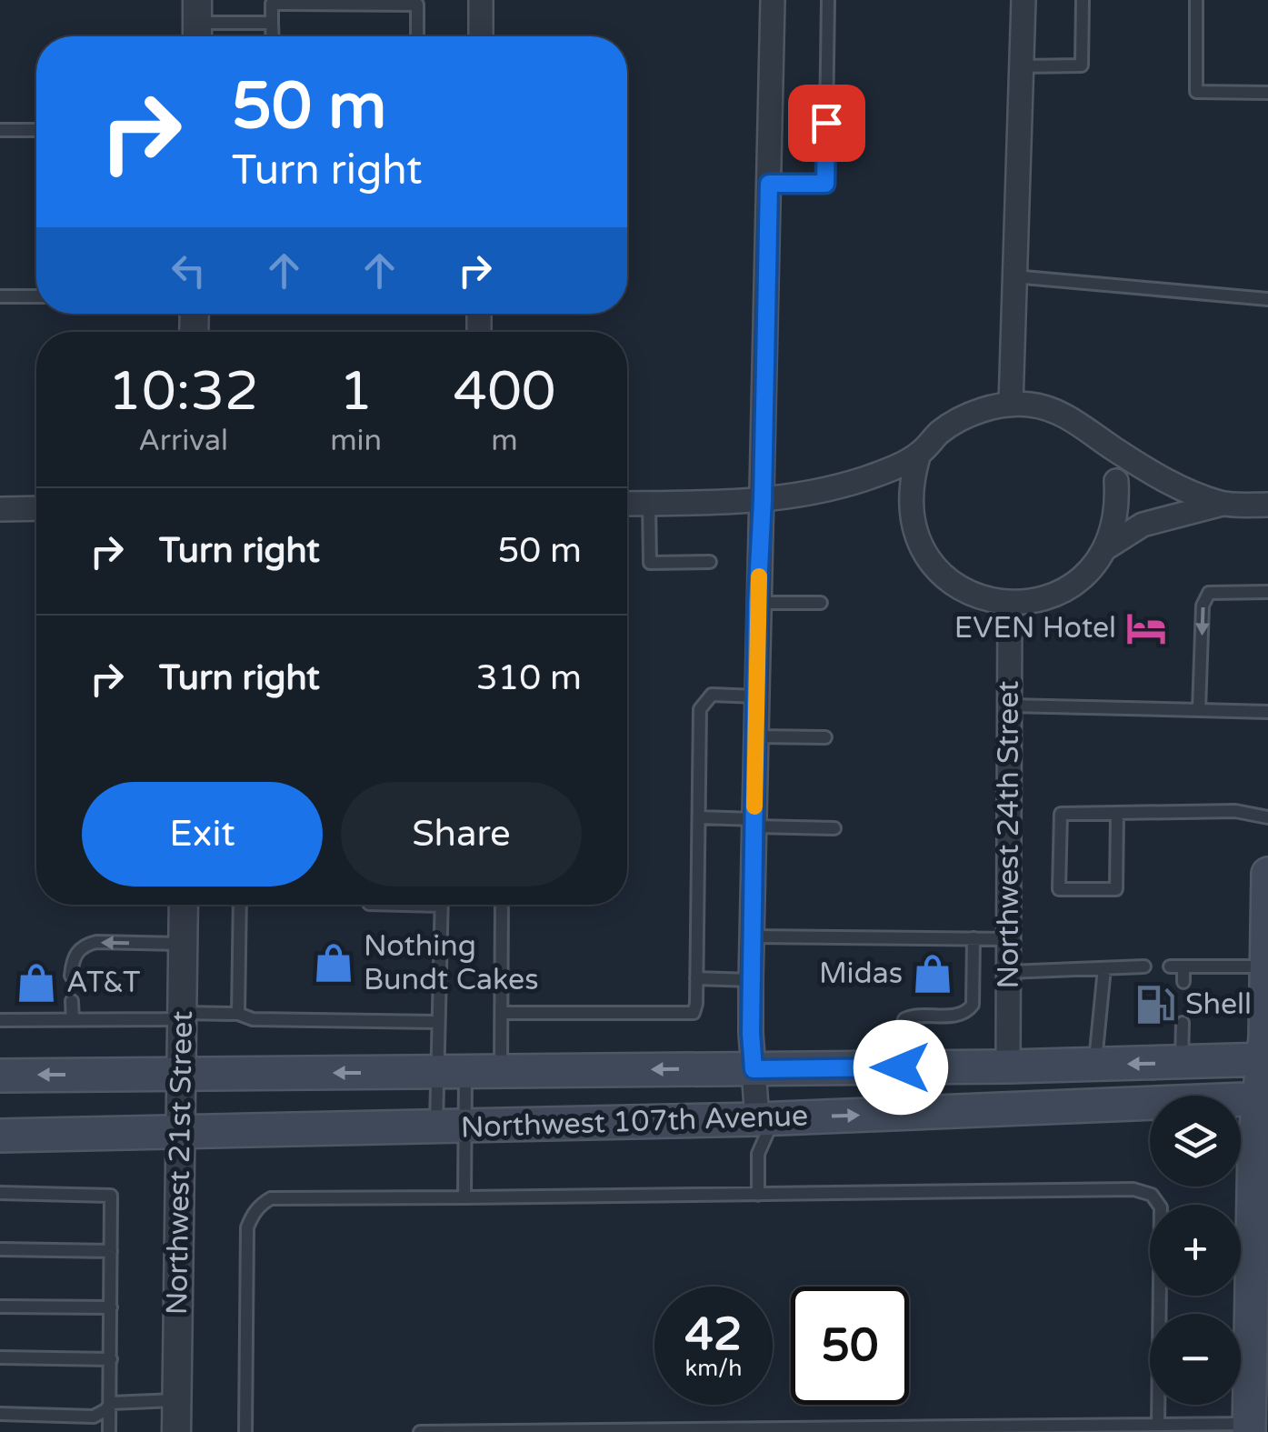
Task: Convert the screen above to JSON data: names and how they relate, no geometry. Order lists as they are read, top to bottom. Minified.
{"streets":{"main road":["Northwest 107th Avenue"],"street":["Northwest 24th Street","Northwest 21st Street"]},"crossings":[["Northwest 24th Street","Northwest 107th Avenue"],["Northwest 107th Avenue","Northwest 21st Street"]],"places":{"hotel":["EVEN Hotel"],"shop":["Nothing Bundt Cakes","Midas","AT&T"],"fuel station":["Shell"]},"page":{"turn":["50 m","Turn right"],"eta":["10:32","Arrival","1","min","400","m"],"list":[{"name":"Turn right","value":"50 m"},{"name":"Turn right","value":"310 m"}],"buttons":["Exit","Share"],"map_buttons":["+","−"],"speed":"42 km/h","limit":"50"}}
